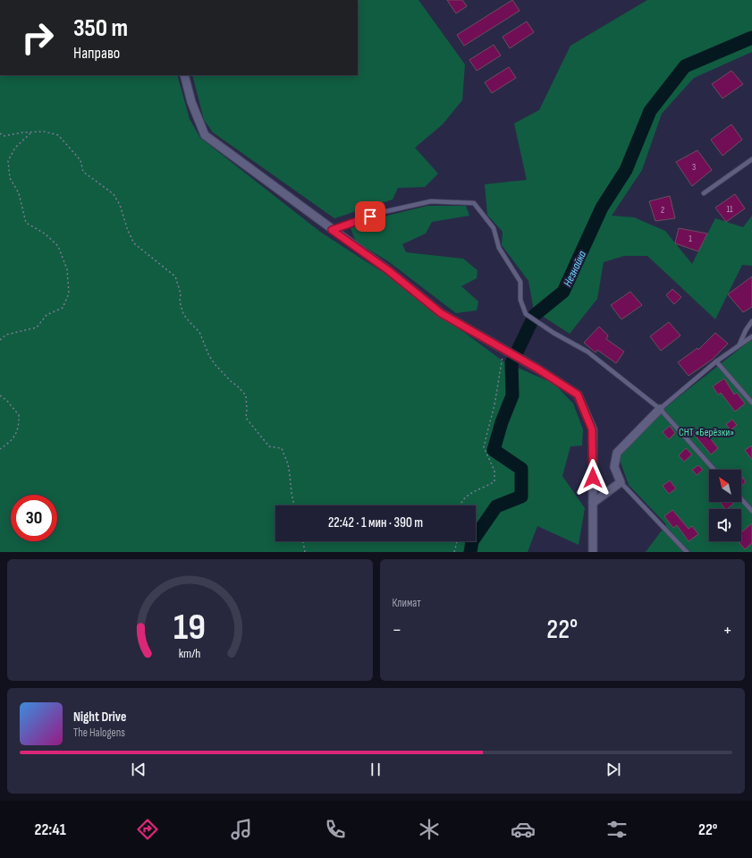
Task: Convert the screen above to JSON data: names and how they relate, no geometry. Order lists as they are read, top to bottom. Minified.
{"water":["Незнайка"],"parks":["СНТ «Берёзки»"],"house_numbers":["3","11","2","1"],"north":"top left","page":{"turn":["350 m","Направо"],"limit":"30","trip":"22:42 · 1 мин · 390 m","tile":"Климат","heat":["−","22°","+"],"song":["Night Drive","The Halogens"],"tabs":["22:41","22°"],"gauge":["19","km/h"]}}
